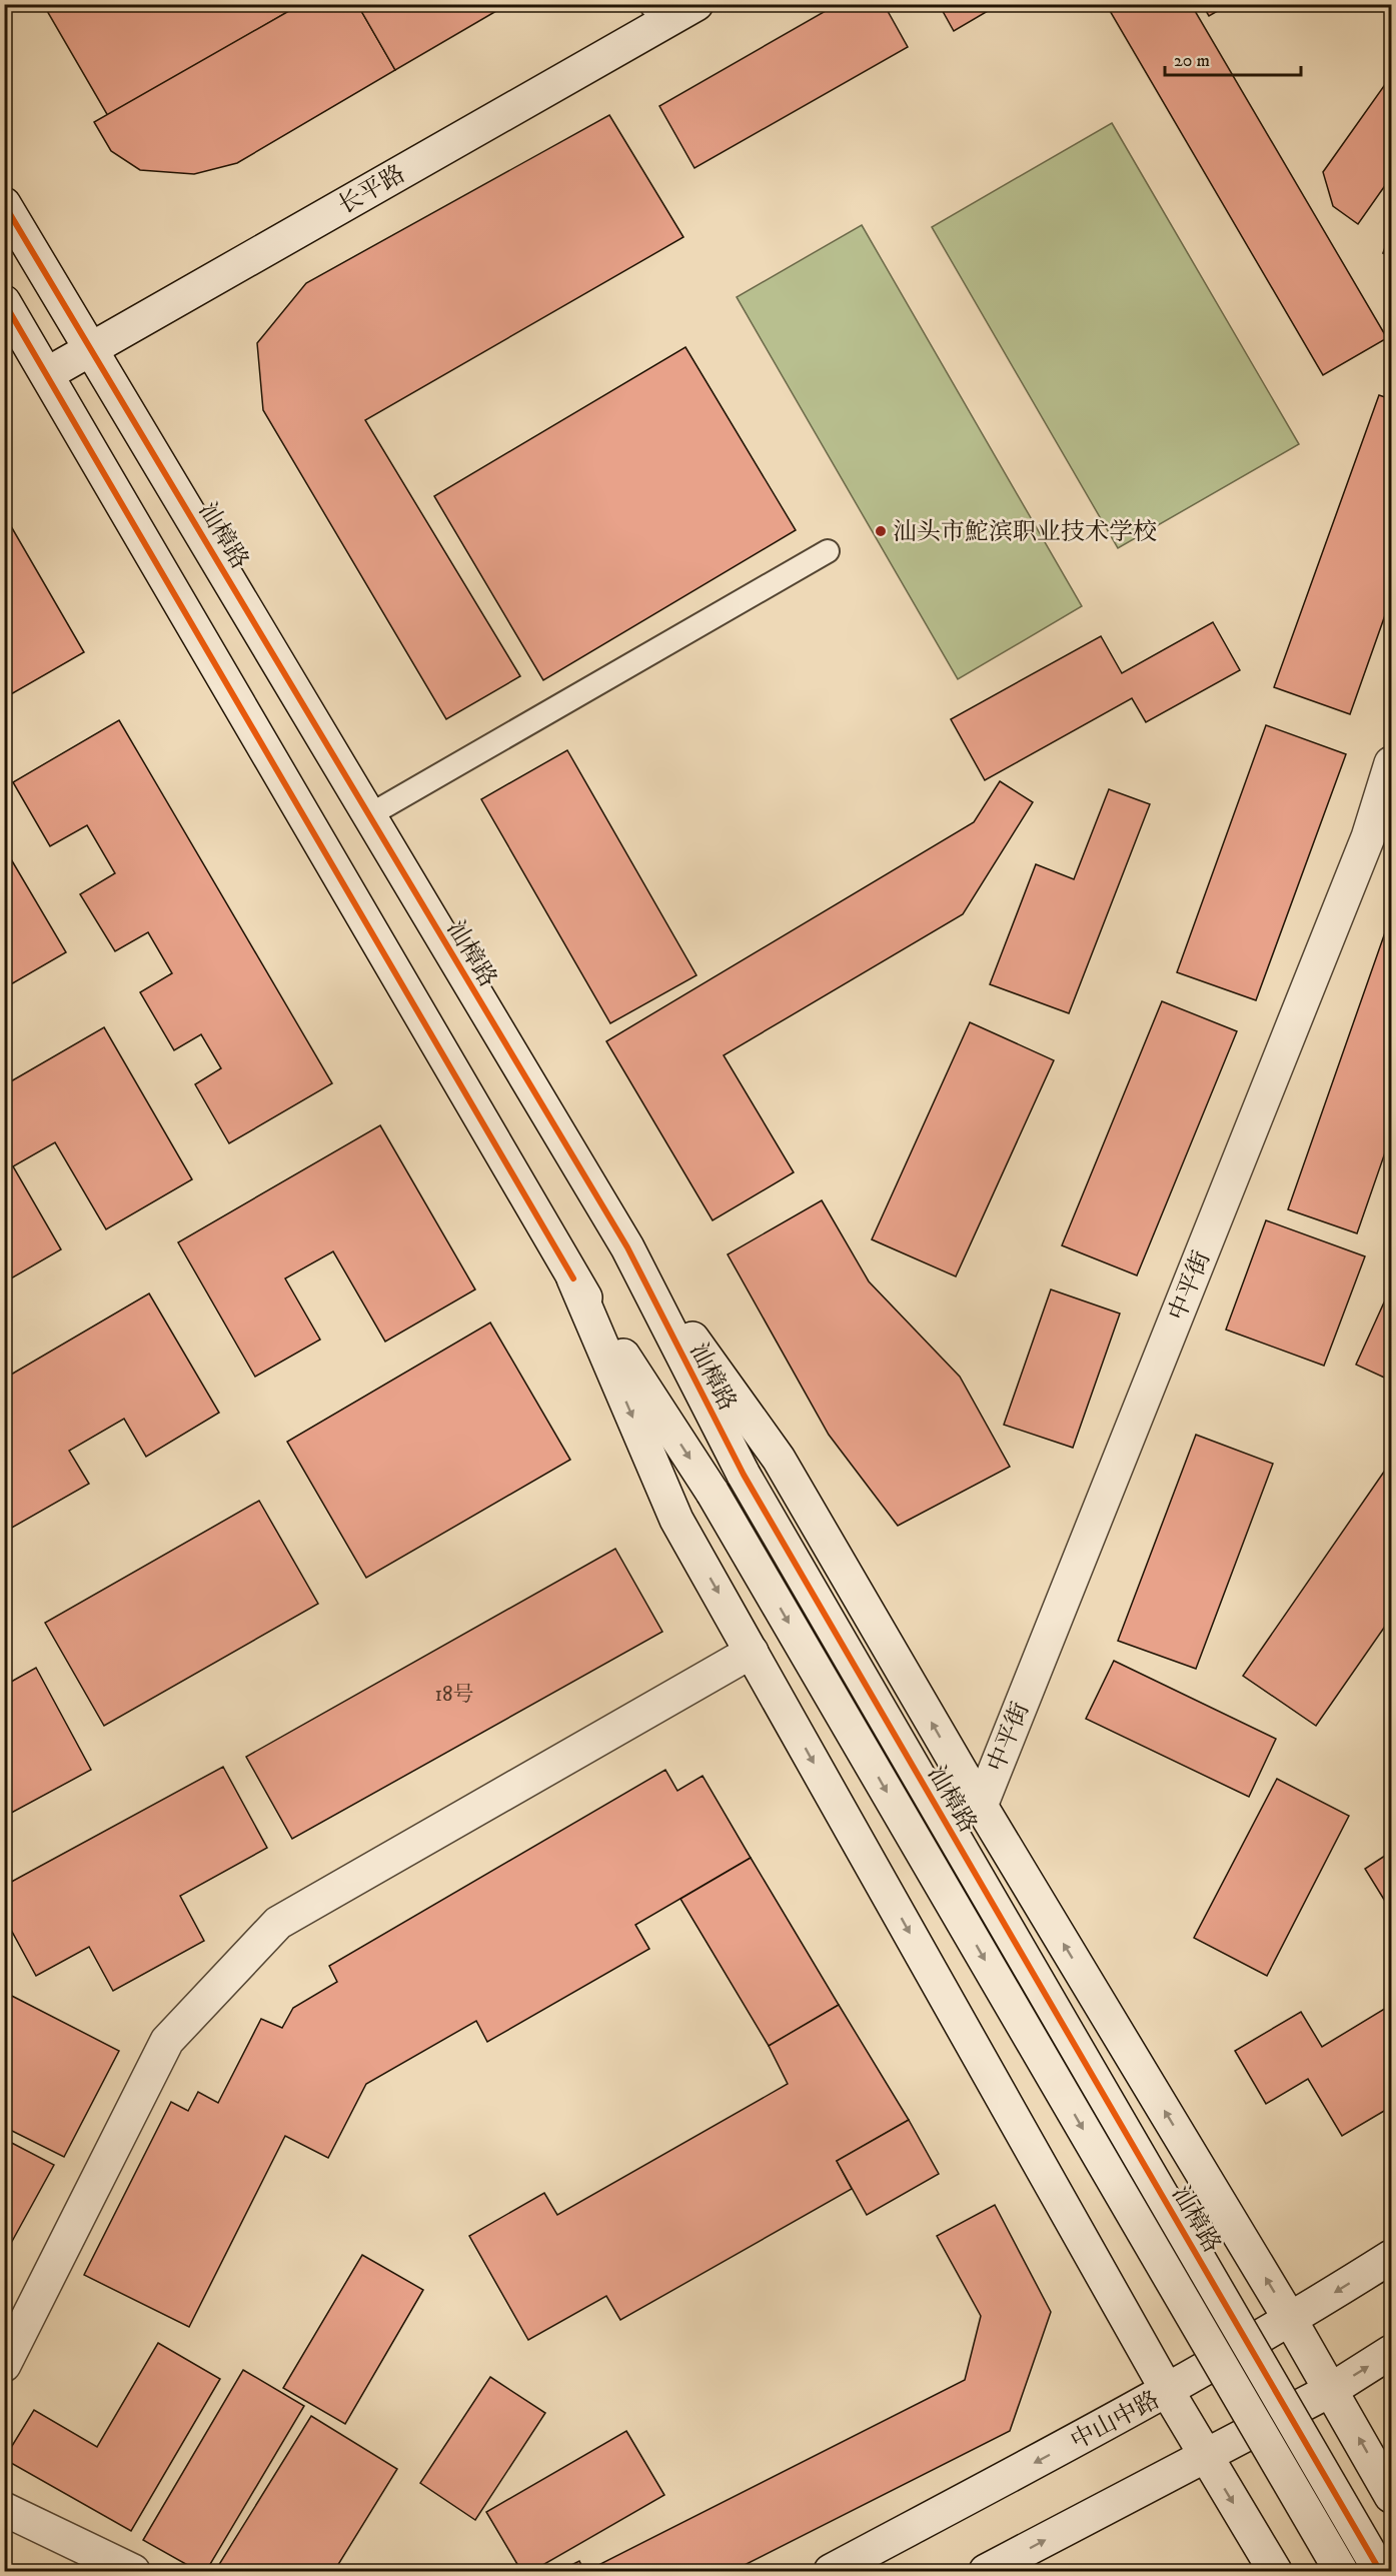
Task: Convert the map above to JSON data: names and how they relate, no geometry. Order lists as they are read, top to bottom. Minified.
{"streets":{"street":["长平路","汕樟路","中平街","中山中路"]},"crossings":[["长平路","汕樟路"],["汕樟路","中平街"],["汕樟路","中山中路"]],"places":["汕头市鮀滨职业技术学校"],"house_numbers":["18号"],"scale_bar":"20 m"}
